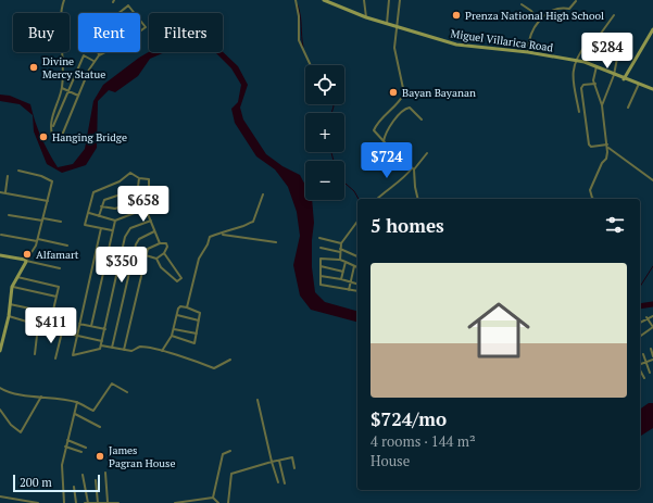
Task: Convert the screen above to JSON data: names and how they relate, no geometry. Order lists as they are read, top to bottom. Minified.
{"streets":{"main road":["Miguel Villarica Road"]},"places":["Prenza National High School","Divine Mercy Statue","Bayan Bayanan","Hanging Bridge","Alfamart","James Pagran House"],"scale_bar":"200 m","page":{"chip":["Buy","Rent","Filters"],"price":["$284","$724","$658","$350","$411"],"map_buttons":["+","−"],"heading":"5 homes","list":[{"name":"$724/mo","note":"4 rooms · 144 m² · House"}],"scale":"200 m"}}
